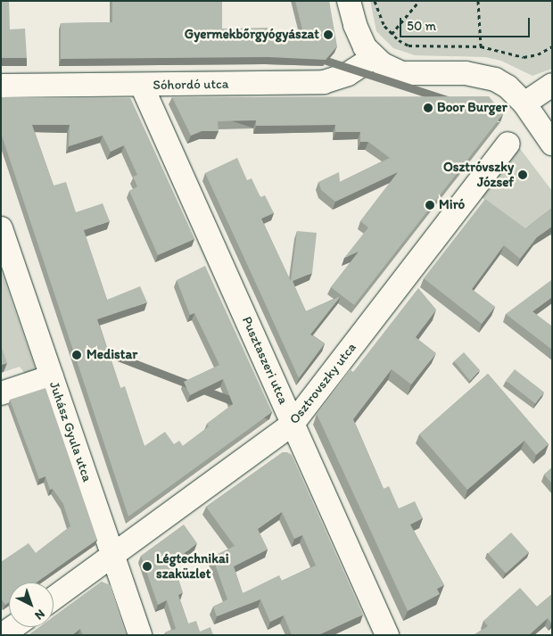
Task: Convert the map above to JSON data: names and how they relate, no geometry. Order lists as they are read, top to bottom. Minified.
{"streets":{"street":["Sóhordó utca","Pusztaszeri utca","Osztrovszky utca","Juhász Gyula utca"]},"crossings":[["Sóhordó utca","Pusztaszeri utca"],["Pusztaszeri utca","Osztrovszky utca"],["Osztrovszky utca","Juhász Gyula utca"]],"places":["Gyermekbőrgyógyászat","Boor Burger","Osztróvszky József","Miró","Medistar","Légtechnikai szaküzlet"],"scale_bar":"50 m","north":"bottom right"}
